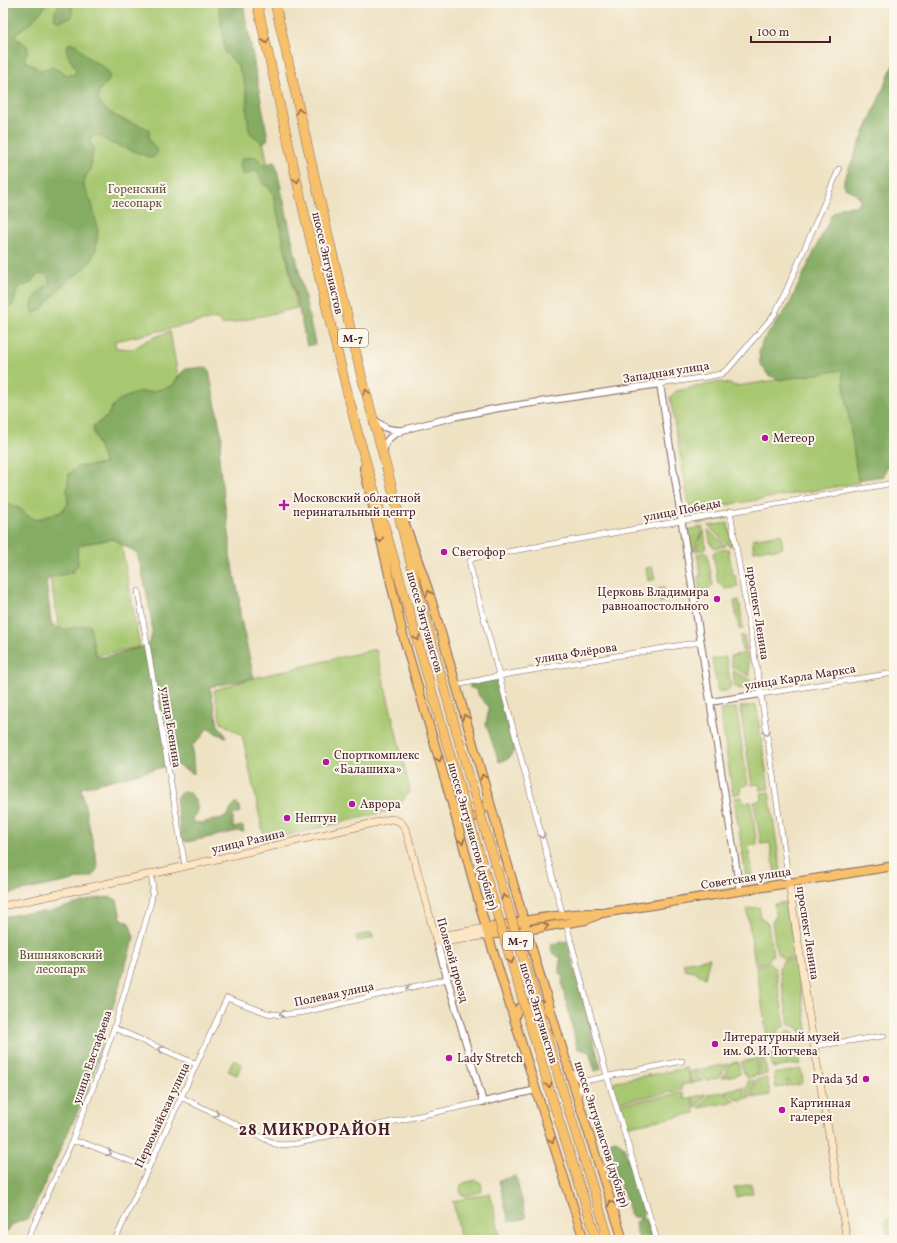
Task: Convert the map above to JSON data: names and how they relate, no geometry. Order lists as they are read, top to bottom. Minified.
{"streets":{"highway":["шоссе Энтузиастов","М-7"],"main road":["проспект Ленина","шоссе Энтузиастов (дублёр)","улица Разина","Советская улица","Полевой проезд"],"street":["Западная улица","улица Победы","улица Флёрова","улица Карла Маркса","улица Есенина","Полевая улица","улица Евстафьева","Первомайская улица"]},"crossings":[["шоссе Энтузиастов","Западная улица"],["шоссе Энтузиастов","шоссе Энтузиастов (дублёр)"],["улица Победы","проспект Ленина"],["улица Победы","улица Флёрова"],["проспект Ленина","улица Карла Маркса"],["проспект Ленина","Советская улица"],["улица Флёрова","шоссе Энтузиастов (дублёр)"],["улица Есенина","улица Разина"],["шоссе Энтузиастов (дублёр)","Советская улица"],["улица Разина","Полевой проезд"],["улица Разина","улица Евстафьева"],["Советская улица","Полевой проезд"],["Полевой проезд","Полевая улица"],["Полевая улица","Первомайская улица"]],"one_way":["Полевая улица"],"districts":["28 МИКРОРАЙОН"],"parks":["Горенский лесопарк","Вишняковский лесопарк"],"places":{"other":["Метеор","Светофор","Церковь Владимира равноапостольного","Спорткомплекс «Балашиха»","Аврора","Нептун","Литературный музей им. Ф. И. Тютчева","Lady Stretch","Prada 3d","Картинная галерея"],"health":["Московский областной перинатальный центр"]},"scale_bar":"100 m"}
